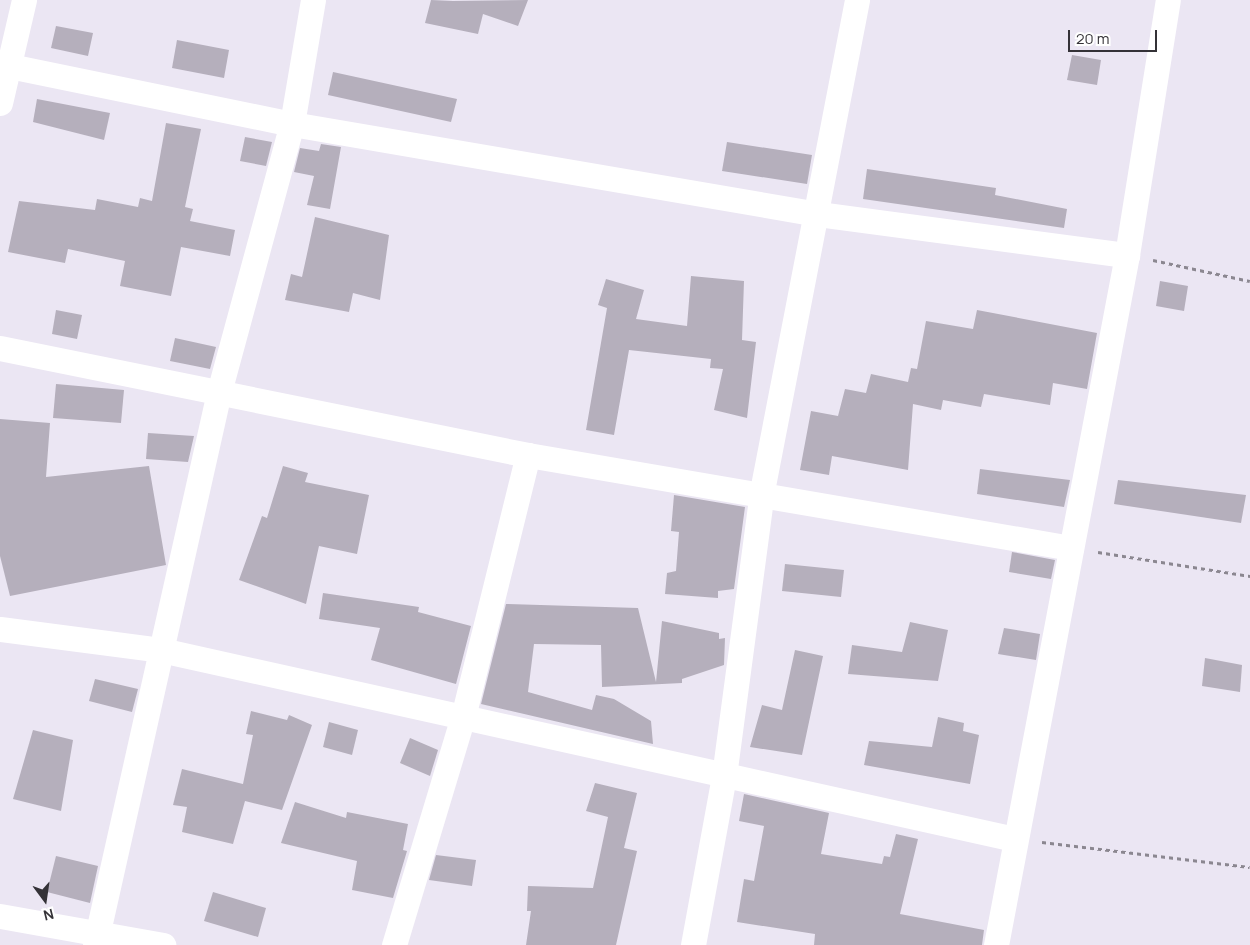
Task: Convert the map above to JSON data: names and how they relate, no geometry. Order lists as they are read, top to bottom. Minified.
{"scale_bar":"20 m","north":"bottom"}
